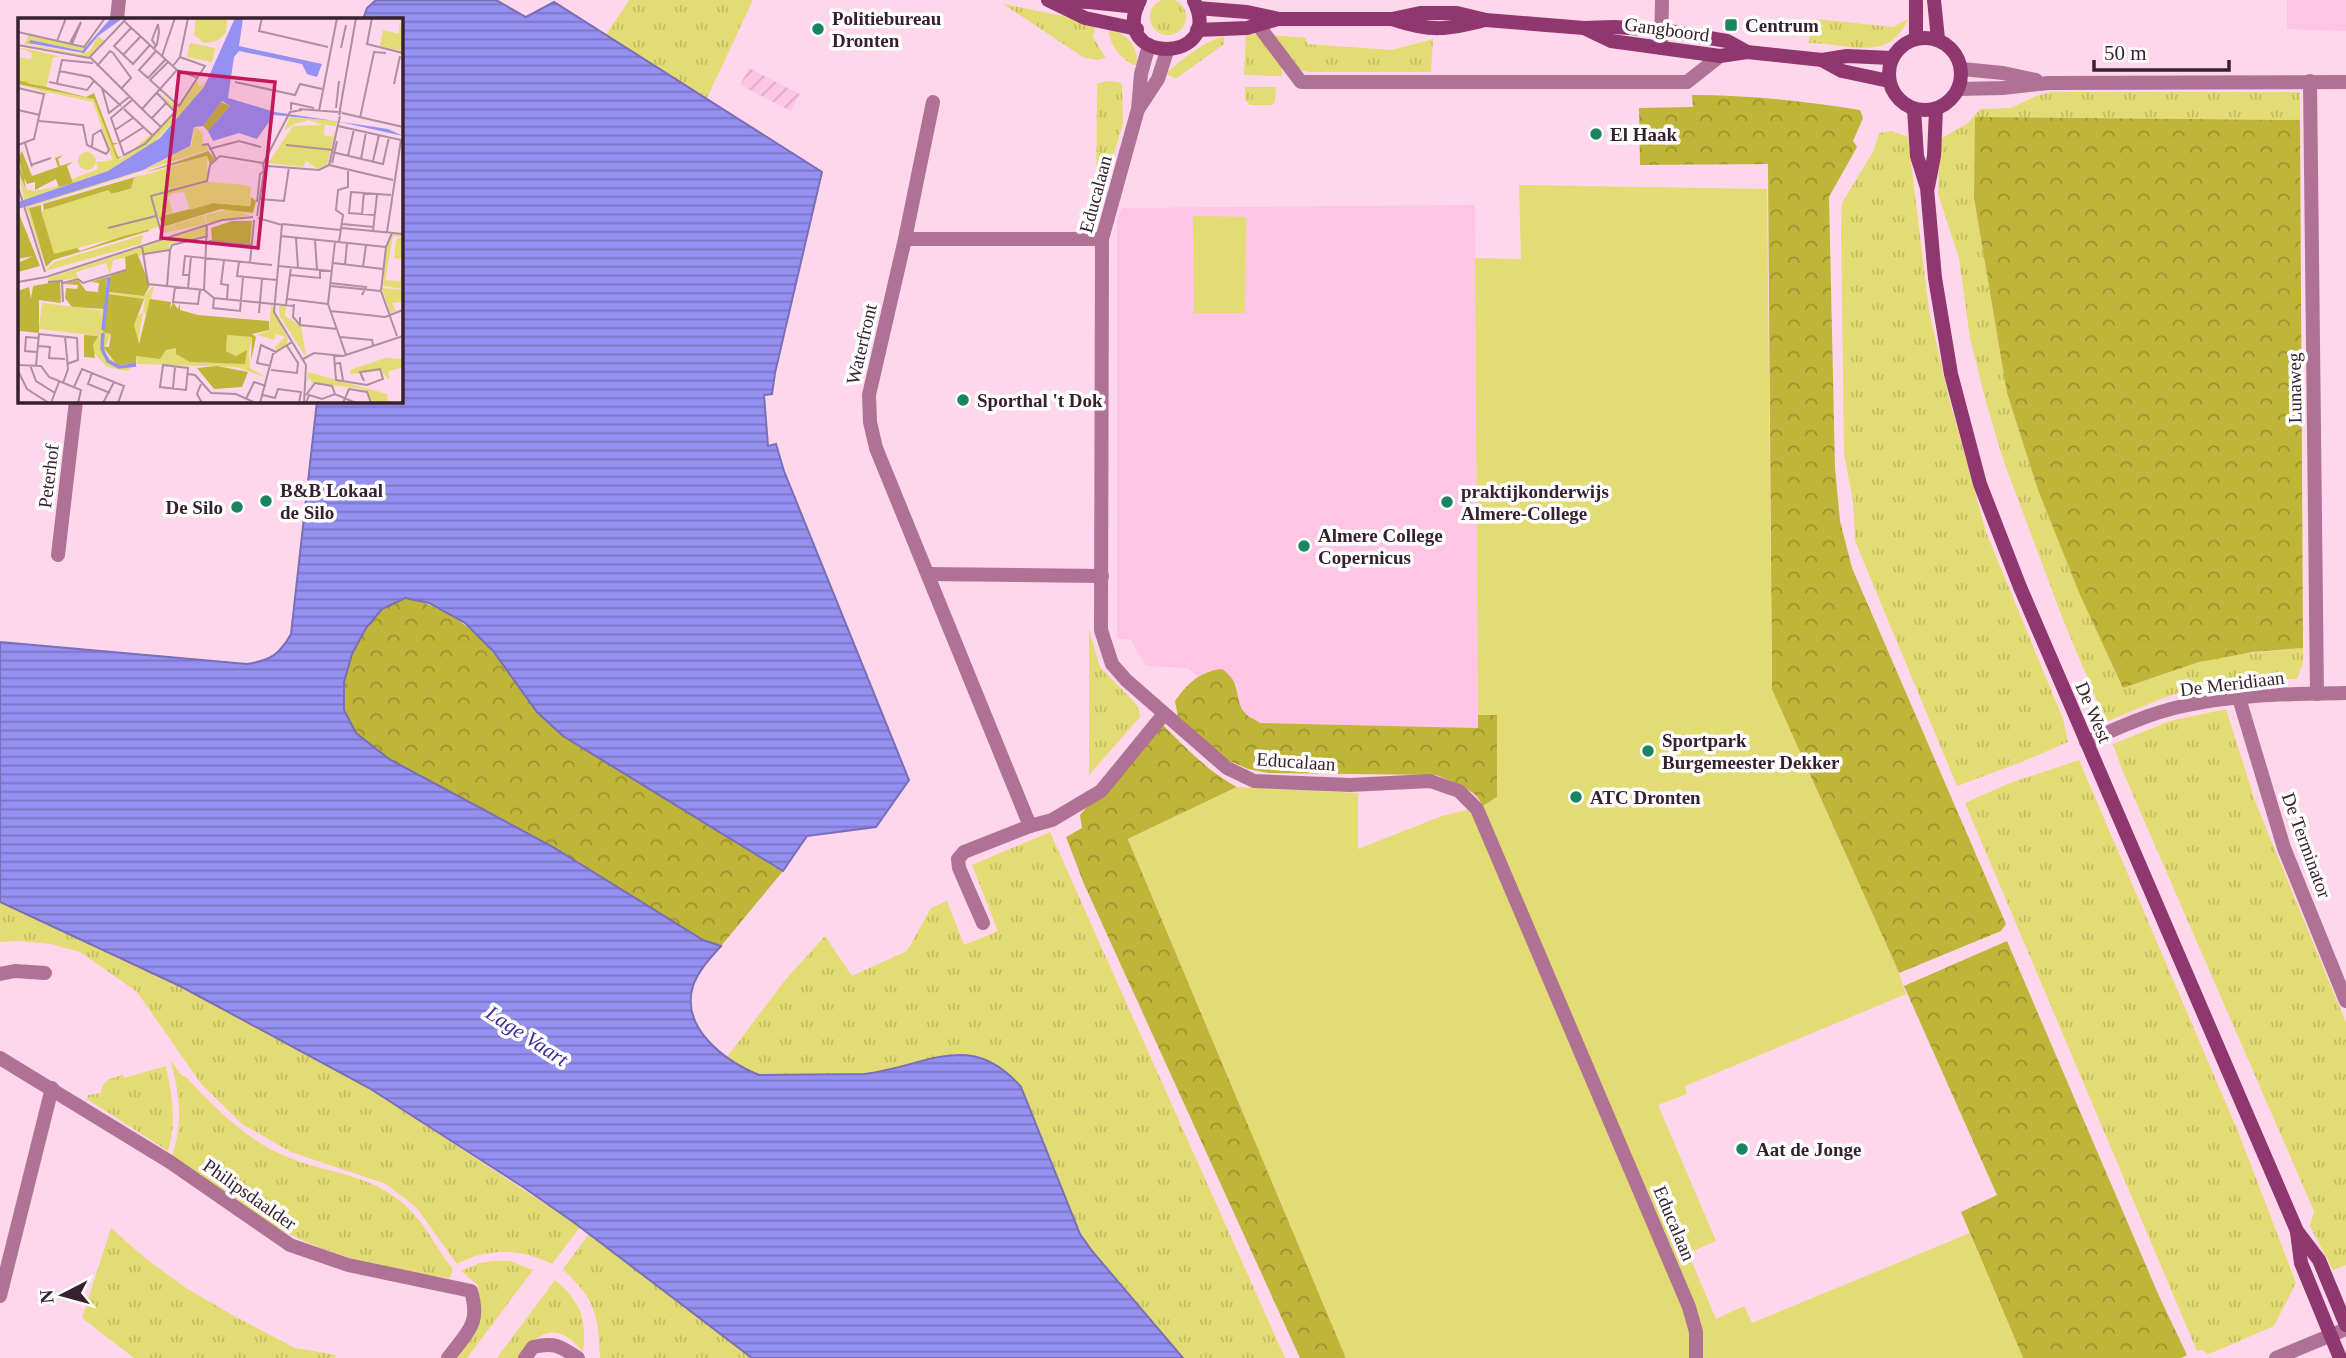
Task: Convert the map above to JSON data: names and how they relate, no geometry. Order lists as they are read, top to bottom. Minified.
{"streets":{"main road":["Gangboord","De West"],"street":["Educalaan","Waterfront","Lunaweg","Peterhof","De Meridiaan","De Terminator","Philipsdaalder"]},"crossings":[["Gangboord","De West"],["Lunaweg","De Meridiaan"],["De Meridiaan","De West"],["De Meridiaan","De Terminator"]],"water":["Lage Vaart"],"places":{"transit":["Centrum"],"other":["Politiebureau Dronten","El Haak","Sporthal 't Dok","B&B Lokaal de Silo","praktijkonderwijs Almere-College","De Silo","Almere College Copernicus","Sportpark Burgemeester Dekker","ATC Dronten","Aat de Jonge"]},"scale_bar":"50 m","north":"left"}
